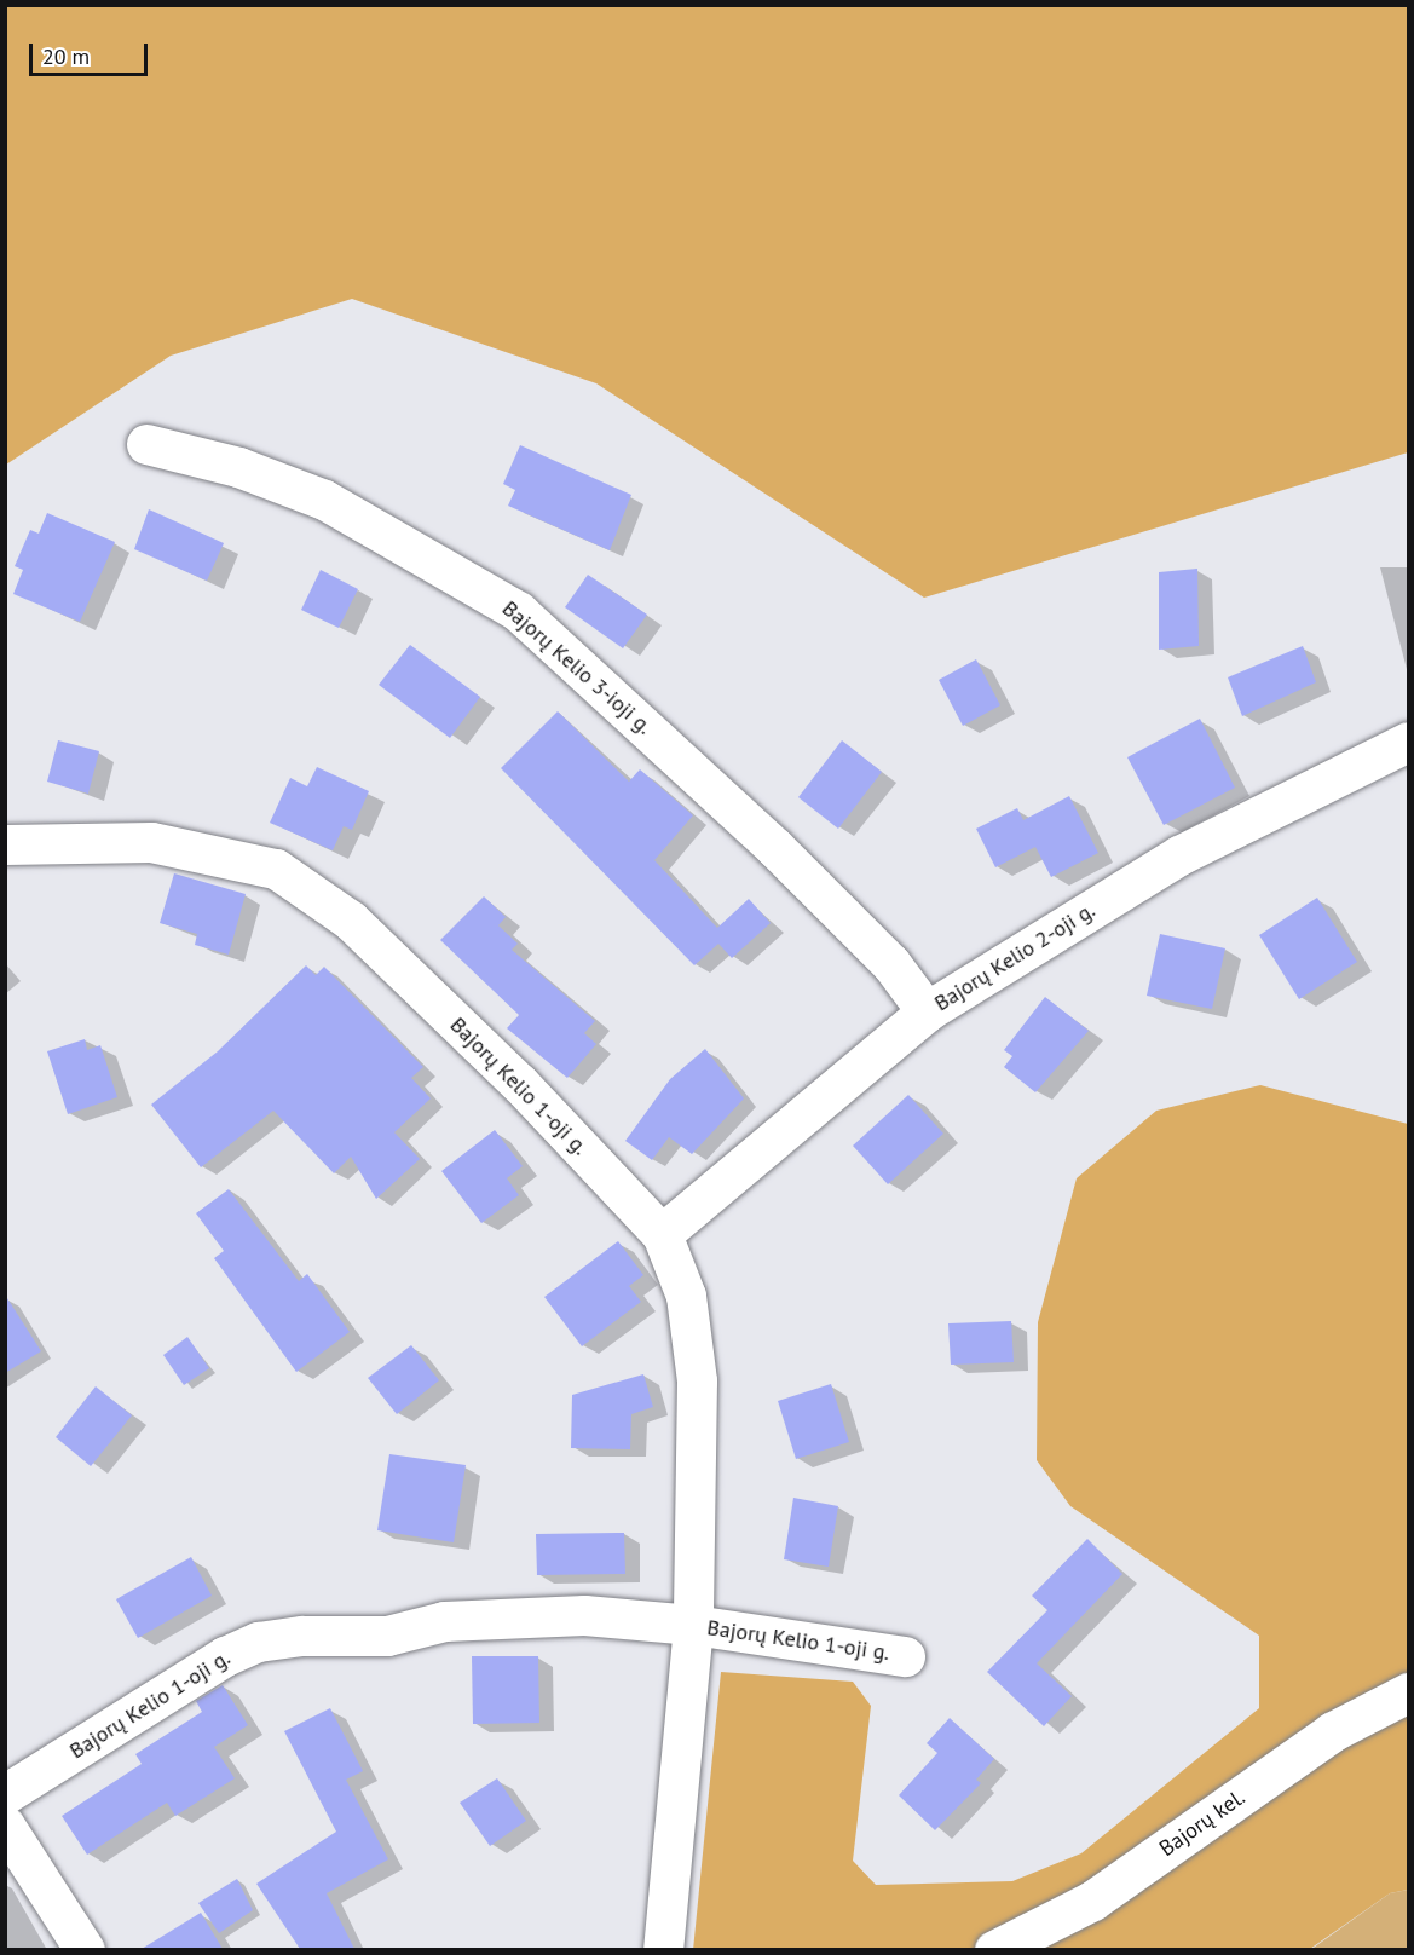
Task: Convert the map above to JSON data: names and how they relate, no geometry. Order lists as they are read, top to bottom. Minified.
{"streets":{"street":["Bajorų Kelio 3-ioji g.","Bajorų Kelio 2-oji g.","Bajorų Kelio 1-oji g.","Bajorų kel."]},"crossings":[["Bajorų Kelio 3-ioji g.","Bajorų Kelio 2-oji g."],["Bajorų Kelio 2-oji g.","Bajorų Kelio 1-oji g."]],"scale_bar":"20 m"}
